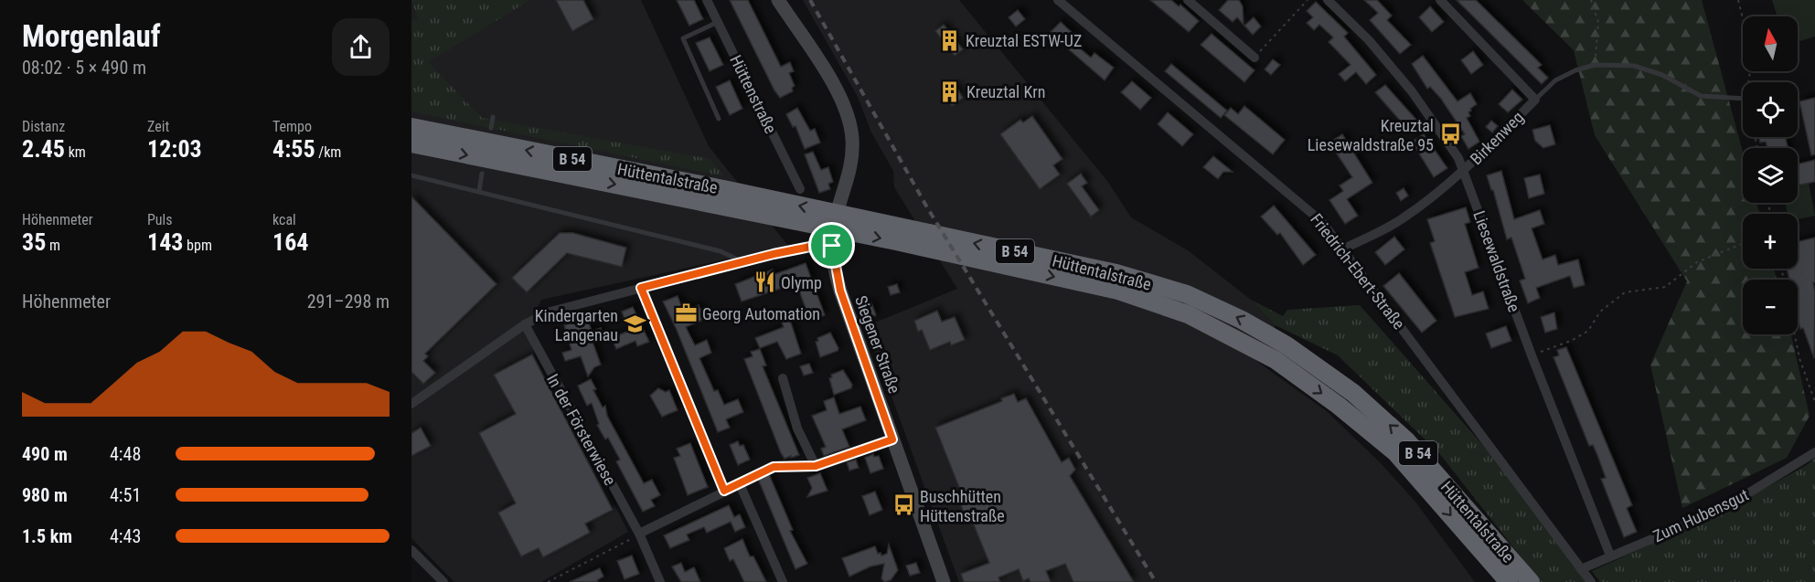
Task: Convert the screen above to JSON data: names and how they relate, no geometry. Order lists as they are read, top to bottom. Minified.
{"streets":{"highway":["B 54","Hüttentalstraße"],"main road":["Siegener Straße"],"street":["Hüttenstraße","Birkenweg","Liesewaldstraße","Friedrich-Ebert-Straße","In der Försterwiese","Zum Hubensgut"]},"crossings":[["Birkenweg","Liesewaldstraße"],["Birkenweg","Friedrich-Ebert-Straße"],["Liesewaldstraße","Zum Hubensgut"],["Friedrich-Ebert-Straße","Zum Hubensgut"]],"places":{"building":["Kreuztal ESTW-UZ","Kreuztal Krn"],"bus stop":["Kreuztal Liesewaldstraße 95","Buschhütten Hüttenstraße"],"restaurant":["Olymp"],"office":["Georg Automation"],"school or university":["Kindergarten Langenau"]},"north":"top","page":{"heading":["Morgenlauf","08:02 · 5 × 490 m"],"map_buttons":["+","−"],"stats":[["Distanz","2.45 km"],["Zeit","12:03"],["Tempo","4:55 /km"],["Höhenmeter","35 m"],["Puls","143 bpm"],["kcal","164"]],"chart":["Höhenmeter","291–298 m"],"list":[{"name":"490 m","note":"4:48"},{"name":"980 m","note":"4:51"},{"name":"1.5 km","note":"4:43"}]}}
